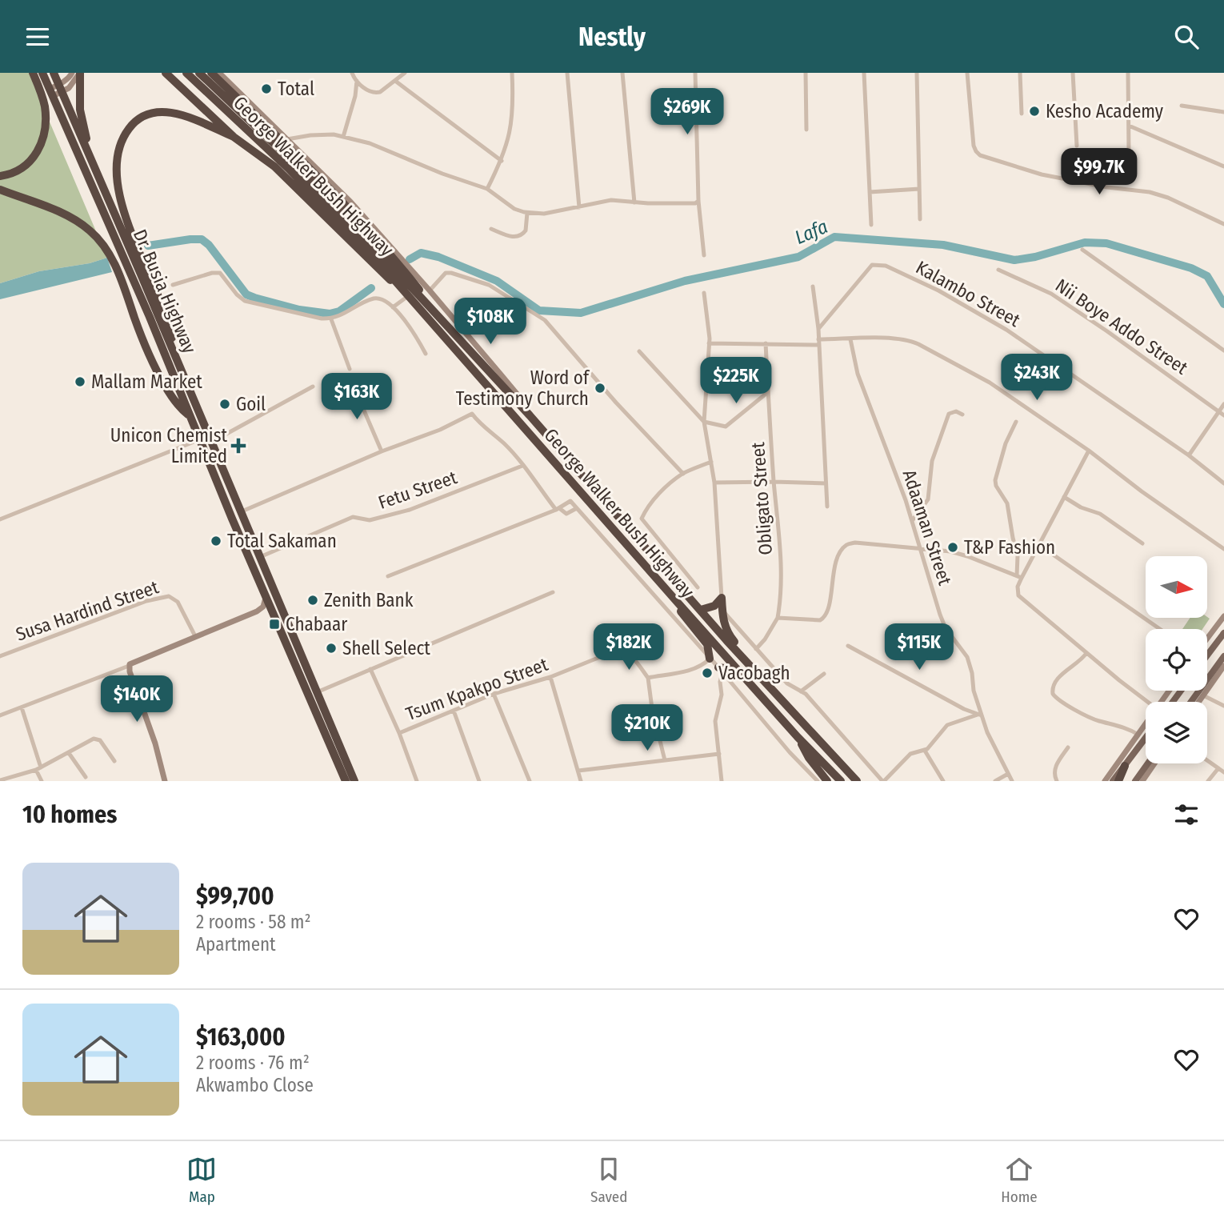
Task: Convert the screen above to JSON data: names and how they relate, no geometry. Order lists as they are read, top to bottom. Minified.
{"streets":{"highway":["George Walker Bush Highway","Dr. Busia Highway"],"street":["Kalambo Street","Nii Boye Addo Street","Fetu Street","Obligato Street","Adaaman Street","Susa Hardind Street","Tsum Kpakpo Street"]},"crossings":[["Dr. Busia Highway","Fetu Street"]],"water":["Lafa"],"places":{"other":["Total","Kesho Academy","Mallam Market","Word of Testimony Church","Goil","Total Sakaman","T&P Fashion","Zenith Bank","Shell Select","Vacobagh"],"health":["Unicon Chemist Limited"],"transit":["Chabaar"]},"north":"right","page":{"header":"Nestly","price":["$269K","$99.7K","$108K","$243K","$225K","$163K","$182K","$115K","$140K","$210K"],"heading":"10 homes","list":[{"name":"$99,700","note":"2 rooms · 58 m² · Apartment"},{"name":"$163,000","note":"2 rooms · 76 m² · Akwambo Close"}],"tabs":["Map","Saved","Home"]}}
